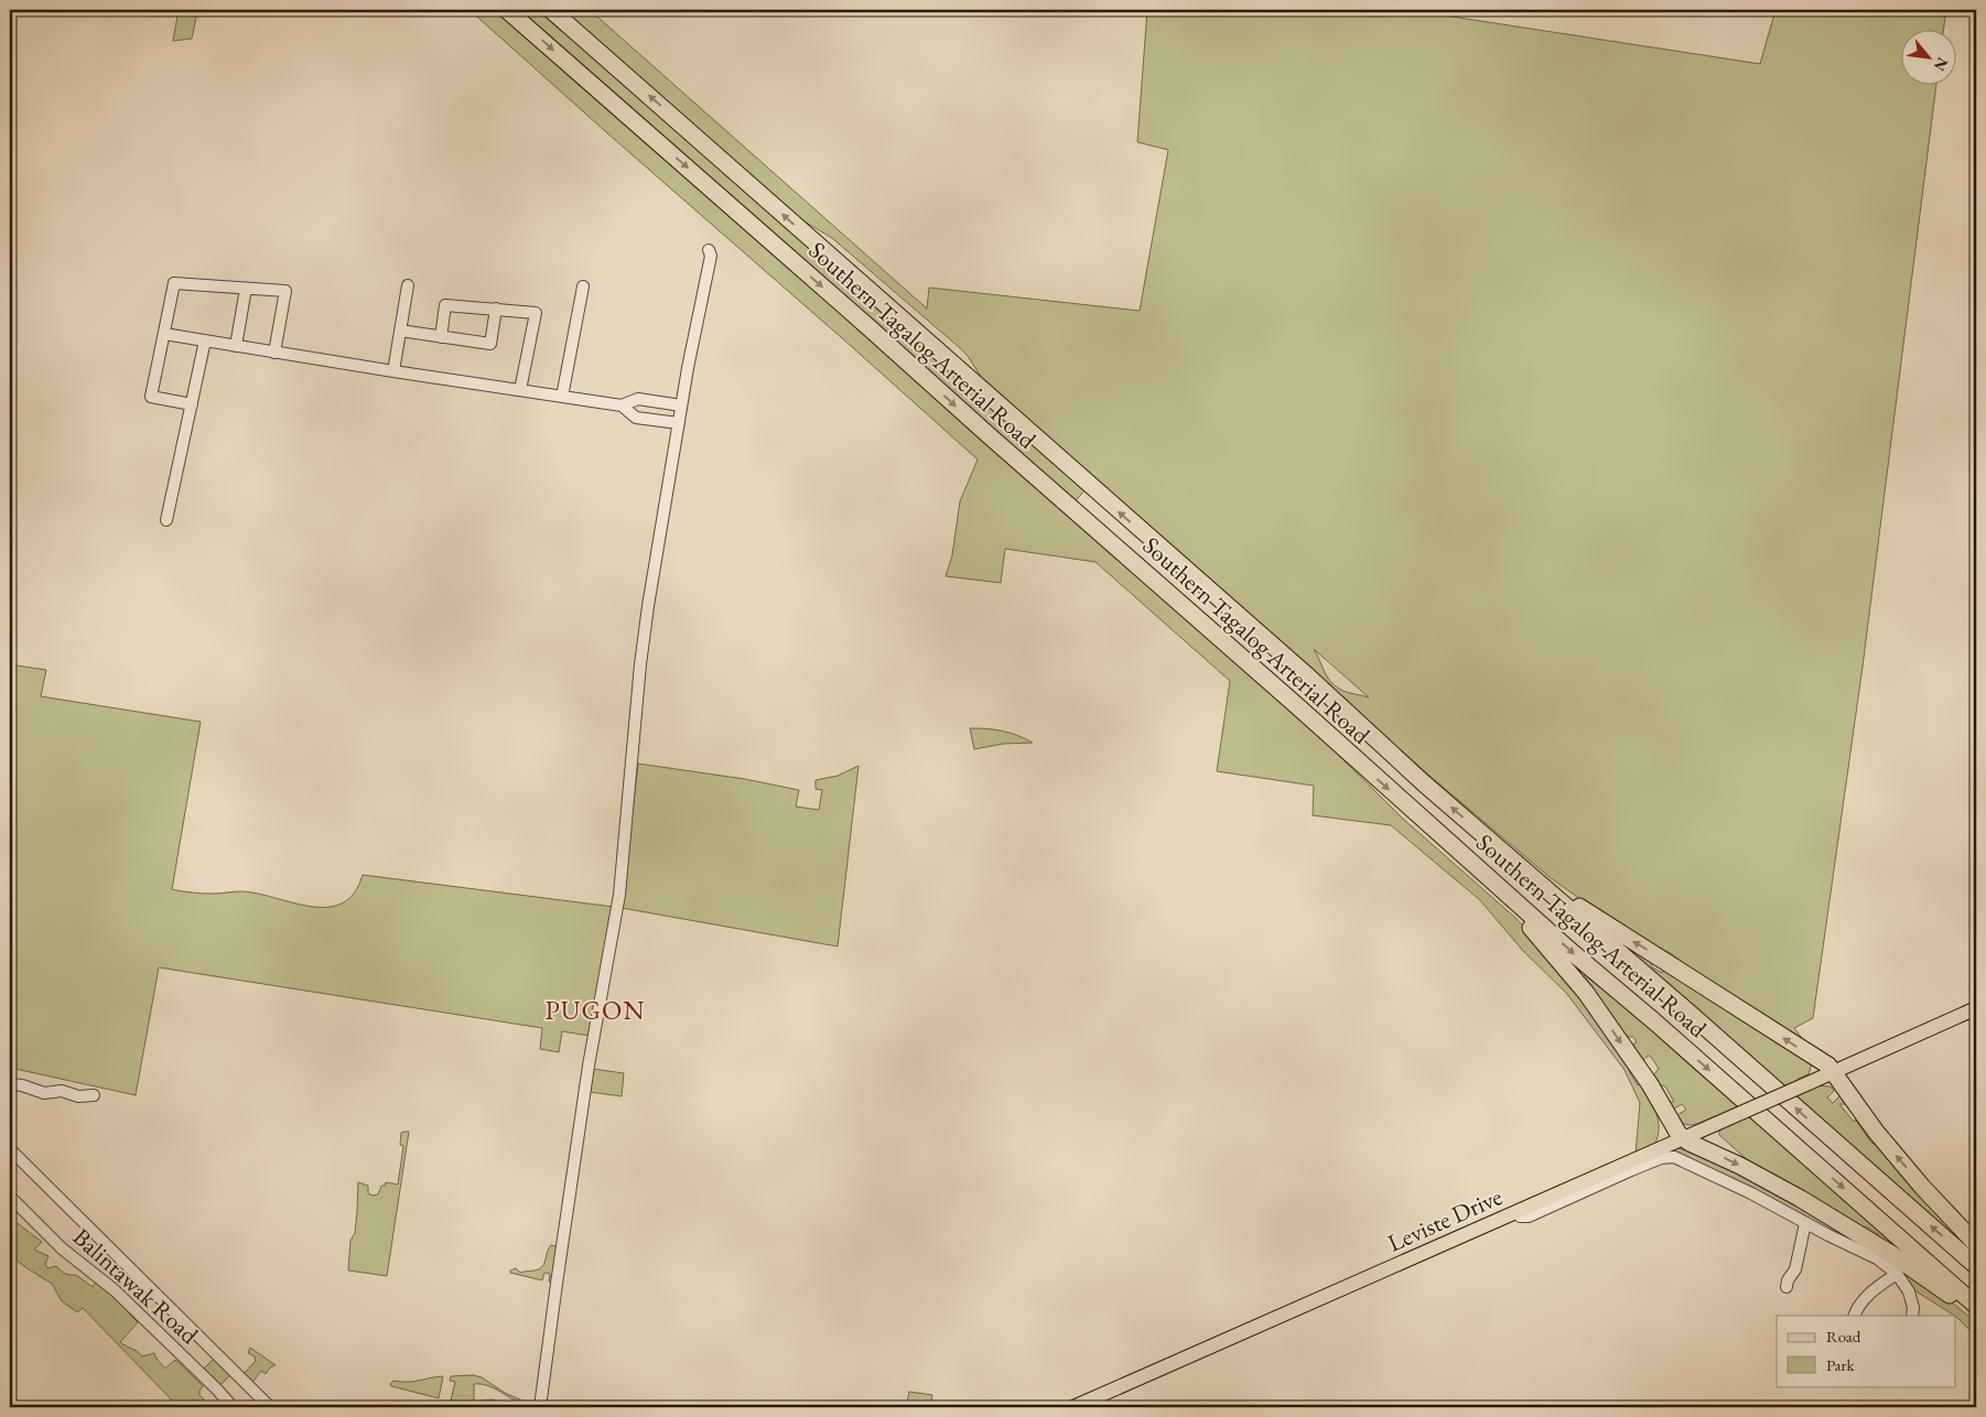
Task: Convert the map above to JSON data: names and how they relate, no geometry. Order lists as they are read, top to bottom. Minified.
{"streets":{"highway":["Southern Tagalog Arterial Road"],"main road":["Leviste Drive"],"street":["Balintawak Road"]},"districts":["PUGON"],"legend":["Road","Park"],"north":"bottom right"}
